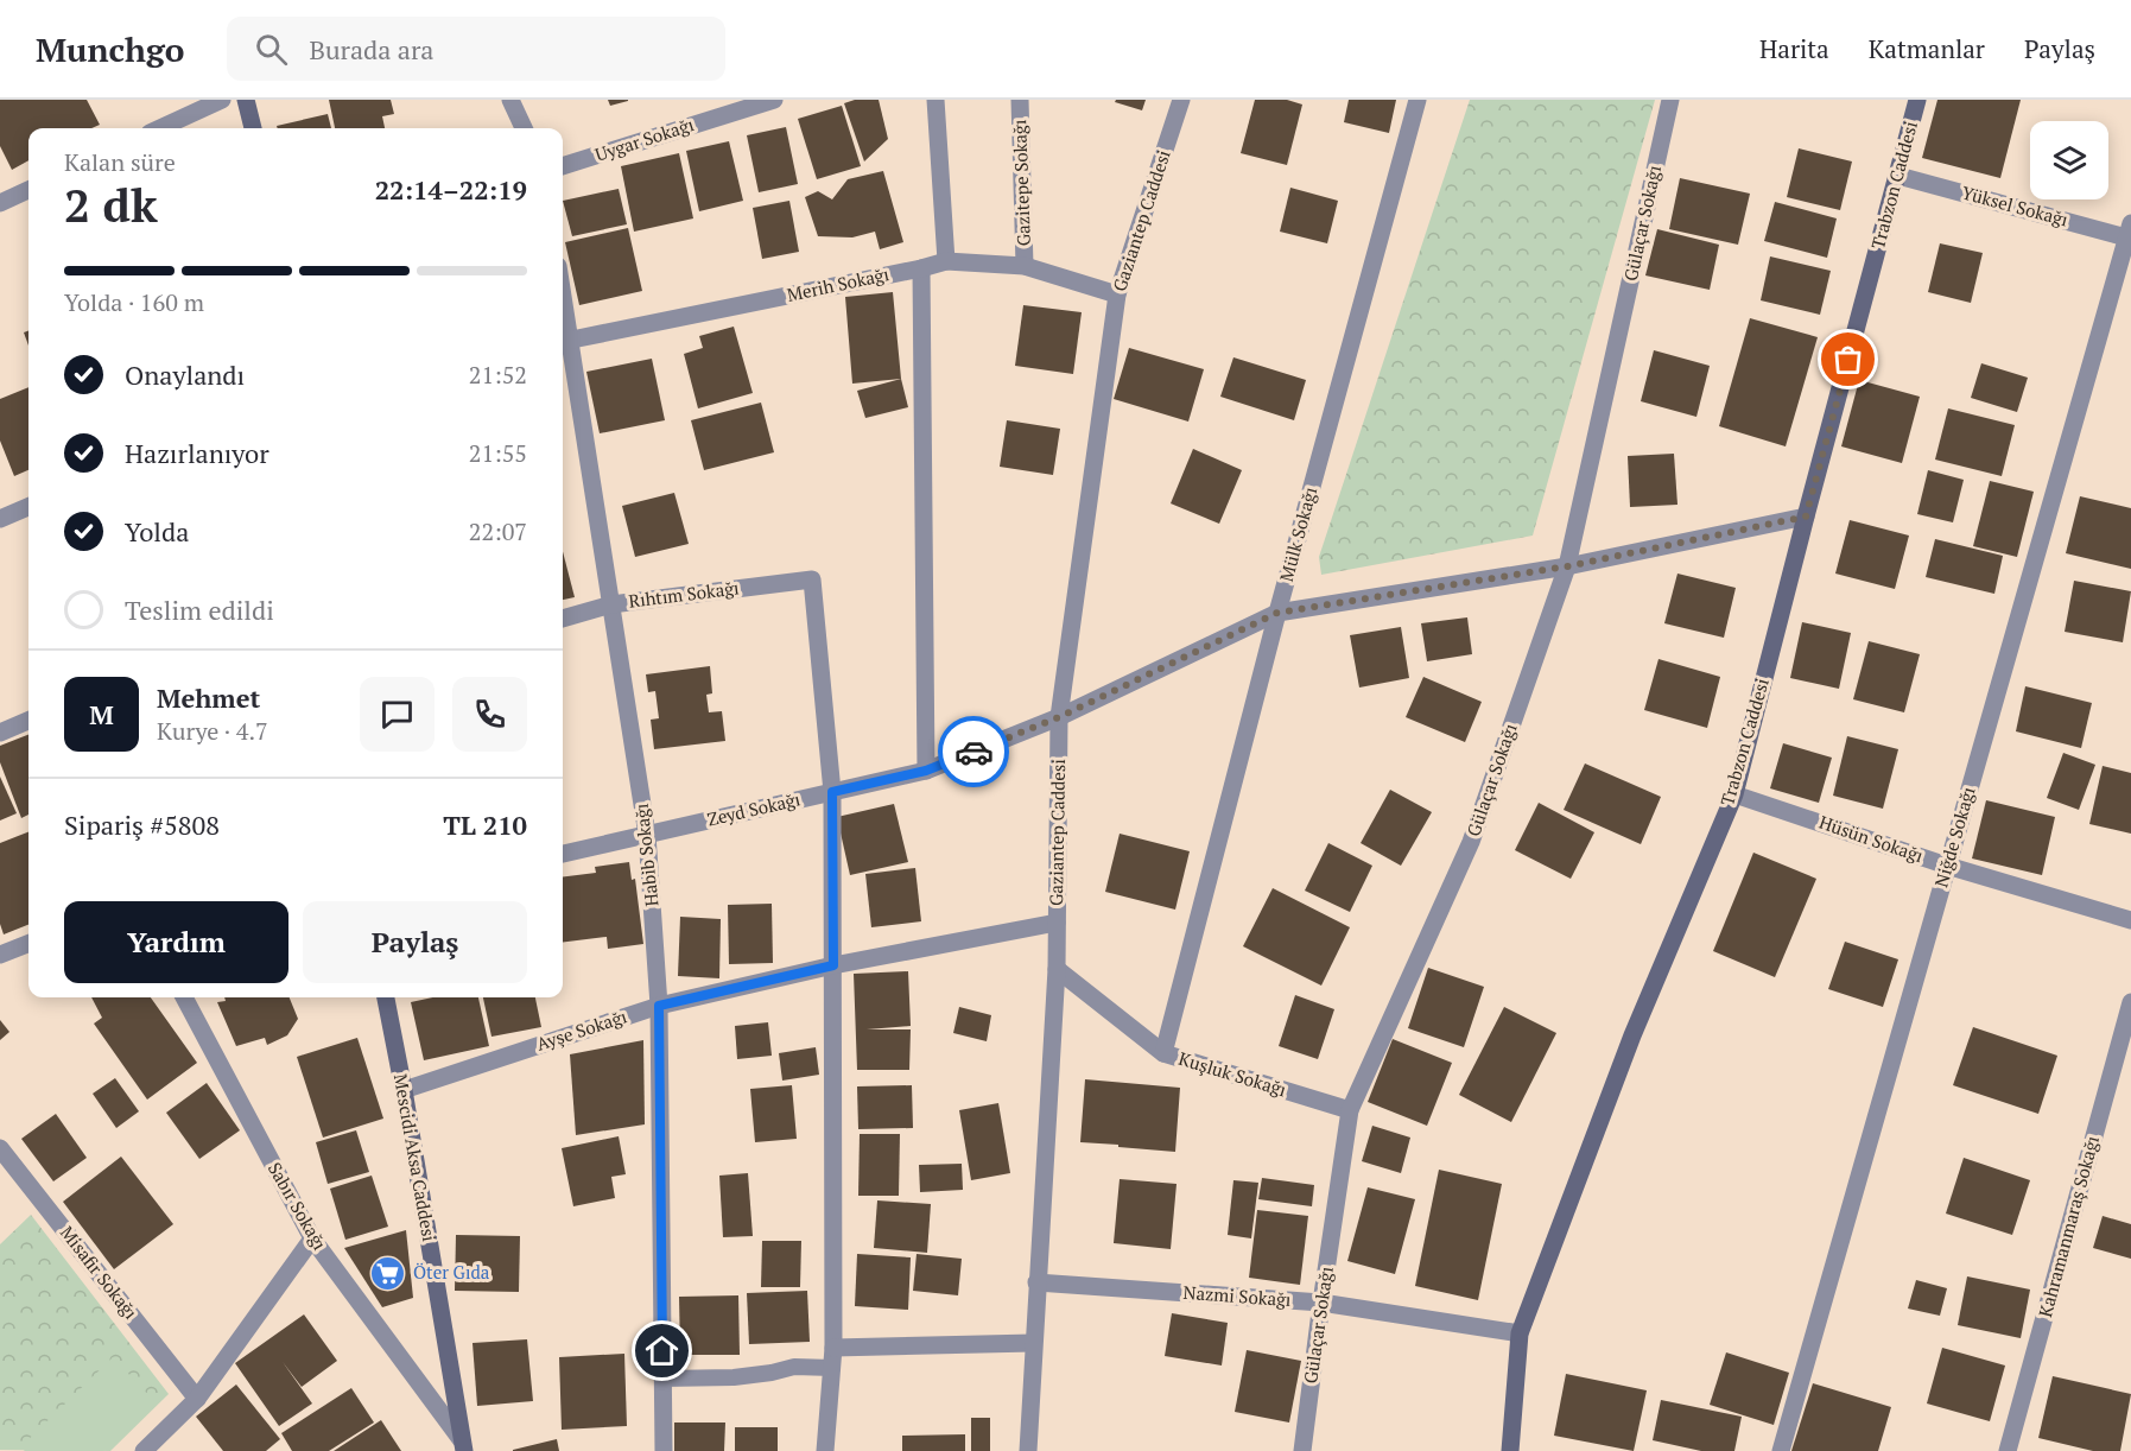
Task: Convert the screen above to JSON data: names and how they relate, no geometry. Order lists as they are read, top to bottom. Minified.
{"streets":{"main road":["Trabzon Caddesi","Mescidi Aksa Caddesi"],"street":["Uygar Sokağı","Gazitepe Sokağı","Yüksel Sokağı","Gaziantep Caddesi","Gülaçar Sokağı","Merih Sokağı","Mülk Sokağı","Rıhtım Sokağı","Zeyd Sokağı","Niğde Sokağı","Hüsün Sokağı","Habib Sokağı","Ayşe Sokağı","Kuşluk Sokağı","Sabır Sokağı","Kahramanmaraş Sokağı","Misafir Sokağı","Nazmi Sokağı"]},"crossings":[["Gazitepe Sokağı","Merih Sokağı"],["Trabzon Caddesi","Yüksel Sokağı"],["Trabzon Caddesi","Zeyd Sokağı"],["Trabzon Caddesi","Hüsün Sokağı"],["Trabzon Caddesi","Nazmi Sokağı"],["Yüksel Sokağı","Niğde Sokağı"],["Gaziantep Caddesi","Merih Sokağı"],["Gaziantep Caddesi","Zeyd Sokağı"],["Gaziantep Caddesi","Ayşe Sokağı"],["Gaziantep Caddesi","Kuşluk Sokağı"],["Gaziantep Caddesi","Nazmi Sokağı"],["Gülaçar Sokağı","Zeyd Sokağı"],["Gülaçar Sokağı","Kuşluk Sokağı"],["Gülaçar Sokağı","Nazmi Sokağı"],["Merih Sokağı","Habib Sokağı"],["Mülk Sokağı","Zeyd Sokağı"],["Mülk Sokağı","Kuşluk Sokağı"],["Rıhtım Sokağı","Zeyd Sokağı"],["Rıhtım Sokağı","Habib Sokağı"],["Zeyd Sokağı","Habib Sokağı"],["Niğde Sokağı","Hüsün Sokağı"],["Habib Sokağı","Ayşe Sokağı"],["Ayşe Sokağı","Mescidi Aksa Caddesi"],["Mescidi Aksa Caddesi","Sabır Sokağı"]],"places":{"supermarket":["Öter Gıda"]},"page":{"header":"Munchgo","search":"Burada ara","nav":["Harita","Katmanlar","Paylaş"],"heading":["2 dk","Kalan süre","22:14–22:19"],"panel":["Mehmet","Kurye · 4.7","Sipariş #5808","TL 210"],"bar":"Yolda · 160 m","list":[["Onaylandı","21:52"],["Hazırlanıyor","21:55"],["Yolda","22:07"],"Teslim edildi"],"round":"M","buttons":["Yardım","Paylaş"]}}
